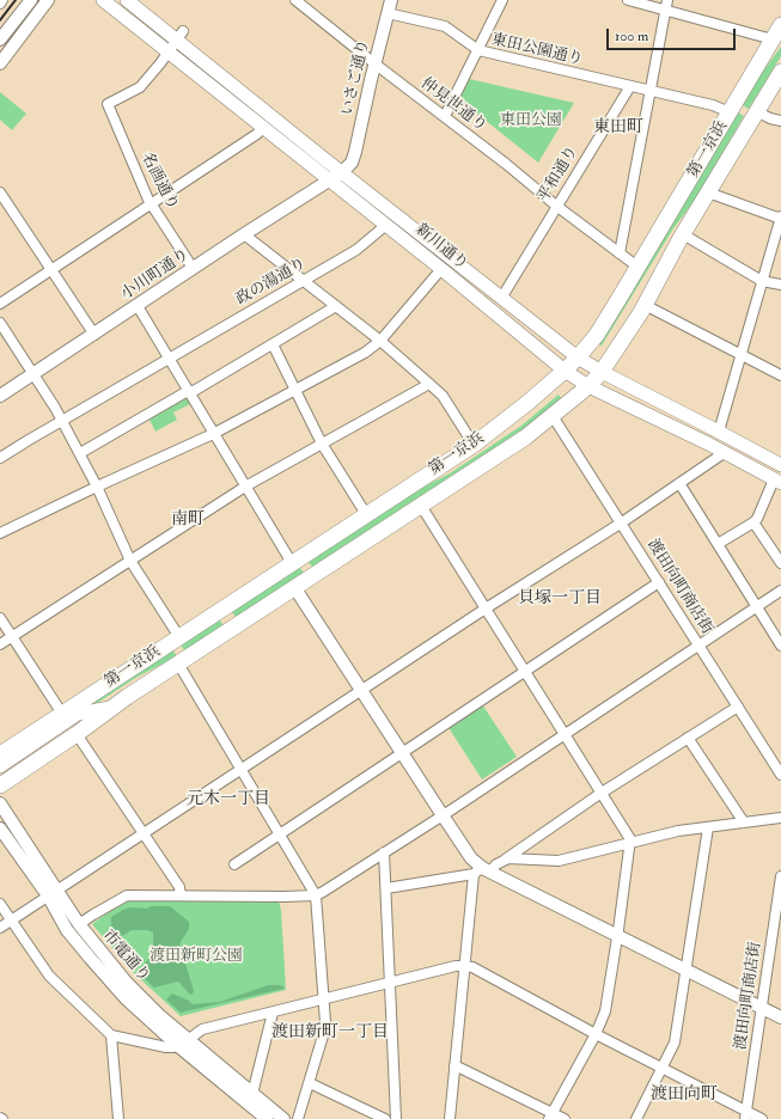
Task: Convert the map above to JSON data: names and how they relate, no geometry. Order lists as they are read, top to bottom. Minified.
{"streets":{"highway":["第一京浜"],"main road":["新川通り"],"street":["東田公園通り","いさご通り","仲見世通り","平和通り","名画通り","小川町通り","政の湯通り","渡田向町商店街","市電通り"]},"crossings":[["東田公園通り","いさご通り"],["東田公園通り","平和通り"],["いさご通り","仲見世通り"],["いさご通り","新川通り"],["いさご通り","小川町通り"],["仲見世通り","第一京浜"],["仲見世通り","平和通り"],["第一京浜","新川通り"],["第一京浜","渡田向町商店街"],["平和通り","新川通り"],["名画通り","新川通り"],["名画通り","小川町通り"],["新川通り","小川町通り"],["新川通り","政の湯通り"]],"districts":["東田町","南町","貝塚一丁目","元木一丁目","渡田新町一丁目","渡田向町"],"parks":["東田公園","渡田新町公園"],"scale_bar":"100 m"}
